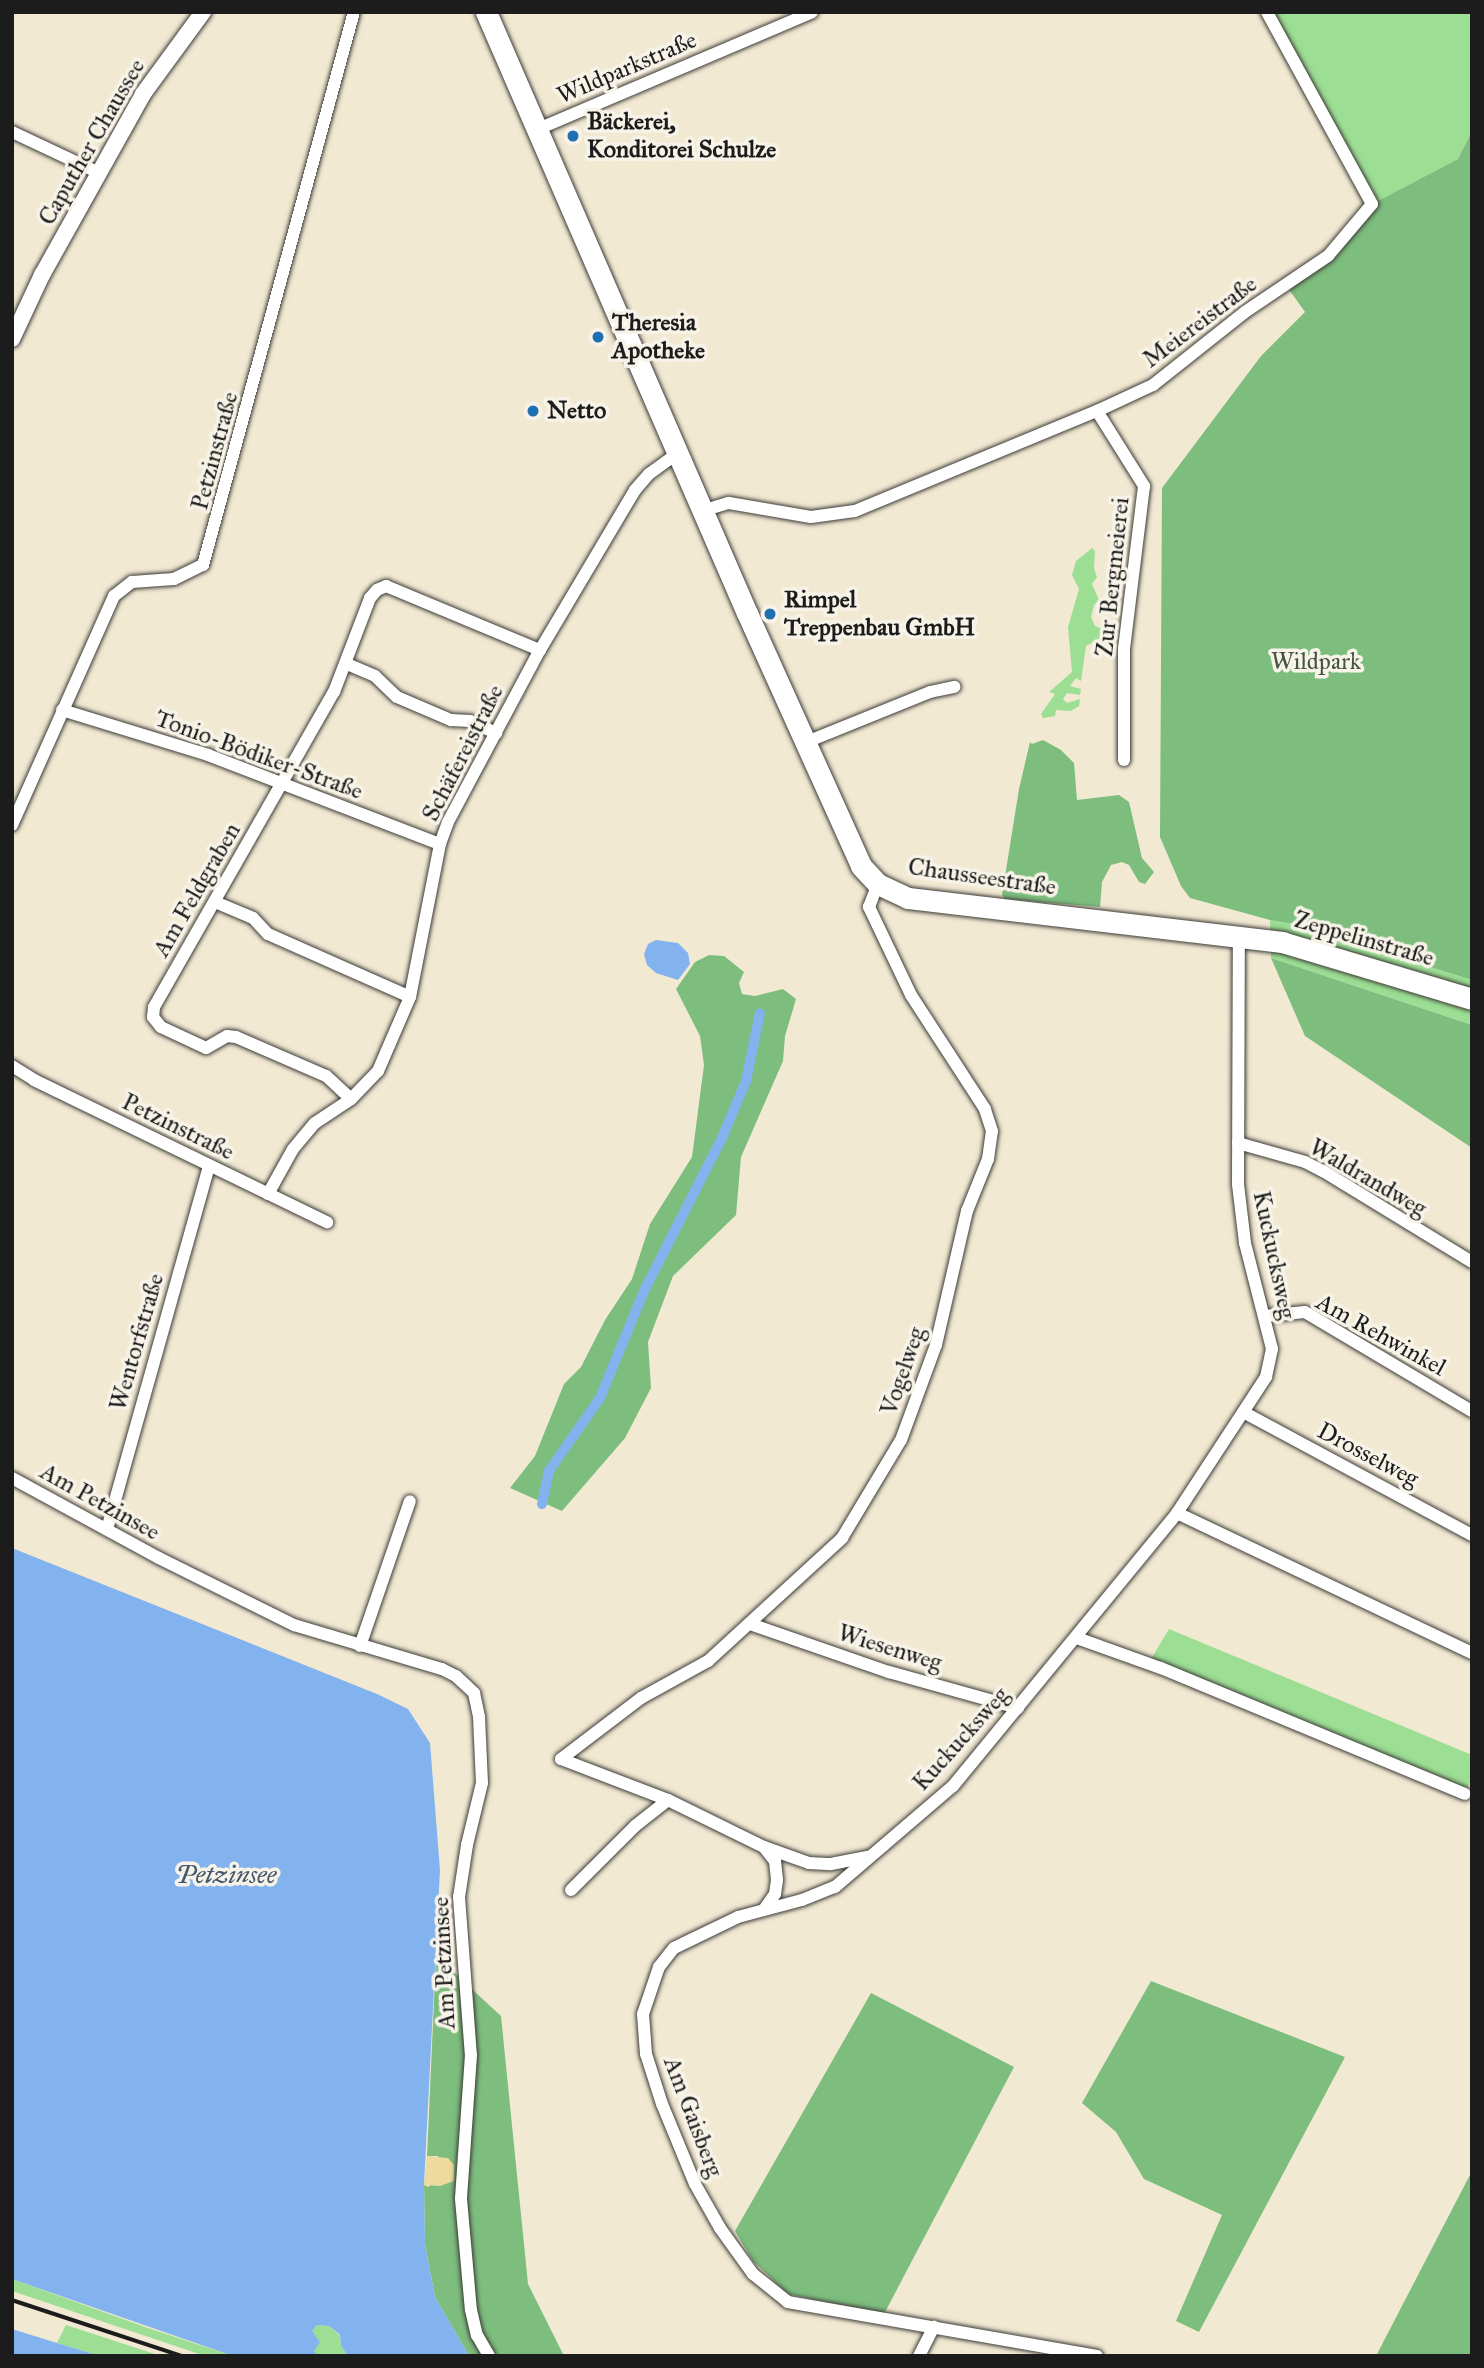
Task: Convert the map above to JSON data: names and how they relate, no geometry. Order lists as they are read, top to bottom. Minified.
{"streets":{"main road":["Chausseestraße","Zeppelinstraße"],"street":["Wildparkstraße","Caputher Chaussee","Meiereistraße","Petzinstraße","Zur Bergmeierei","Schäfereistraße","Tonio-Bödiker-Straße","Am Feldgraben","Waldrandweg","Kuckucksweg","Am Rehwinkel","Wentorfstraße","Vogelweg","Drosselweg","Am Petzinsee","Wiesenweg","Am Gaisberg"]},"crossings":[["Wildparkstraße","Chausseestraße"],["Meiereistraße","Zur Bergmeierei"],["Meiereistraße","Chausseestraße"],["Petzinstraße","Schäfereistraße"],["Petzinstraße","Tonio-Bödiker-Straße"],["Petzinstraße","Wentorfstraße"],["Schäfereistraße","Tonio-Bödiker-Straße"],["Schäfereistraße","Chausseestraße"],["Schäfereistraße","Am Feldgraben"],["Tonio-Bödiker-Straße","Am Feldgraben"],["Chausseestraße","Zeppelinstraße"],["Chausseestraße","Kuckucksweg"],["Chausseestraße","Vogelweg"],["Zeppelinstraße","Kuckucksweg"],["Waldrandweg","Kuckucksweg"],["Kuckucksweg","Am Rehwinkel"],["Kuckucksweg","Drosselweg"],["Kuckucksweg","Wiesenweg"],["Kuckucksweg","Am Gaisberg"],["Wentorfstraße","Am Petzinsee"],["Vogelweg","Wiesenweg"]],"water":["Petzinsee"],"parks":["Wildpark"],"places":["Bäckerei, Konditorei Schulze","Theresia Apotheke","Netto","Rimpel Treppenbau GmbH"]}
